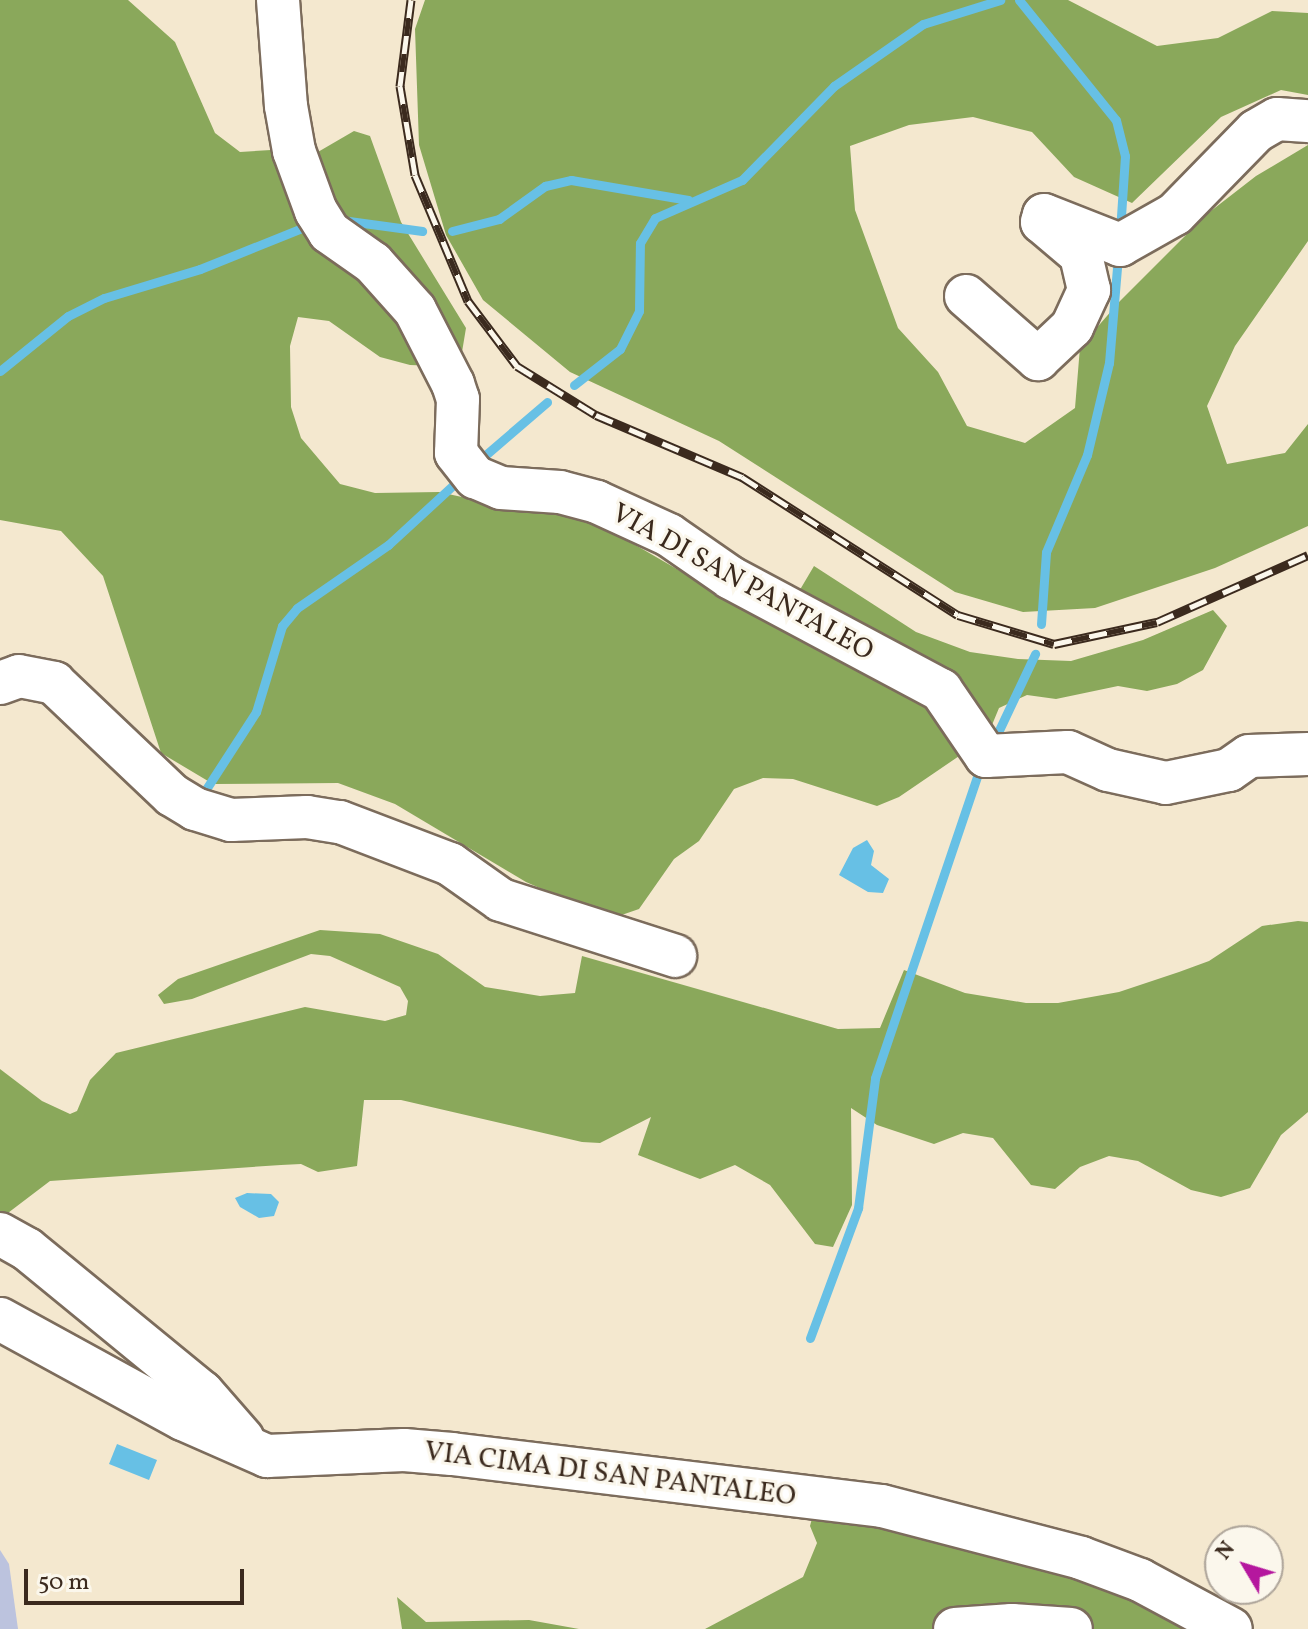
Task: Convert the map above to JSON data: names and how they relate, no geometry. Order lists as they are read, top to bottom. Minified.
{"streets":{"street":["VIA DI SAN PANTALEO","VIA CIMA DI SAN PANTALEO"]},"scale_bar":"50 m","north":"top left"}
